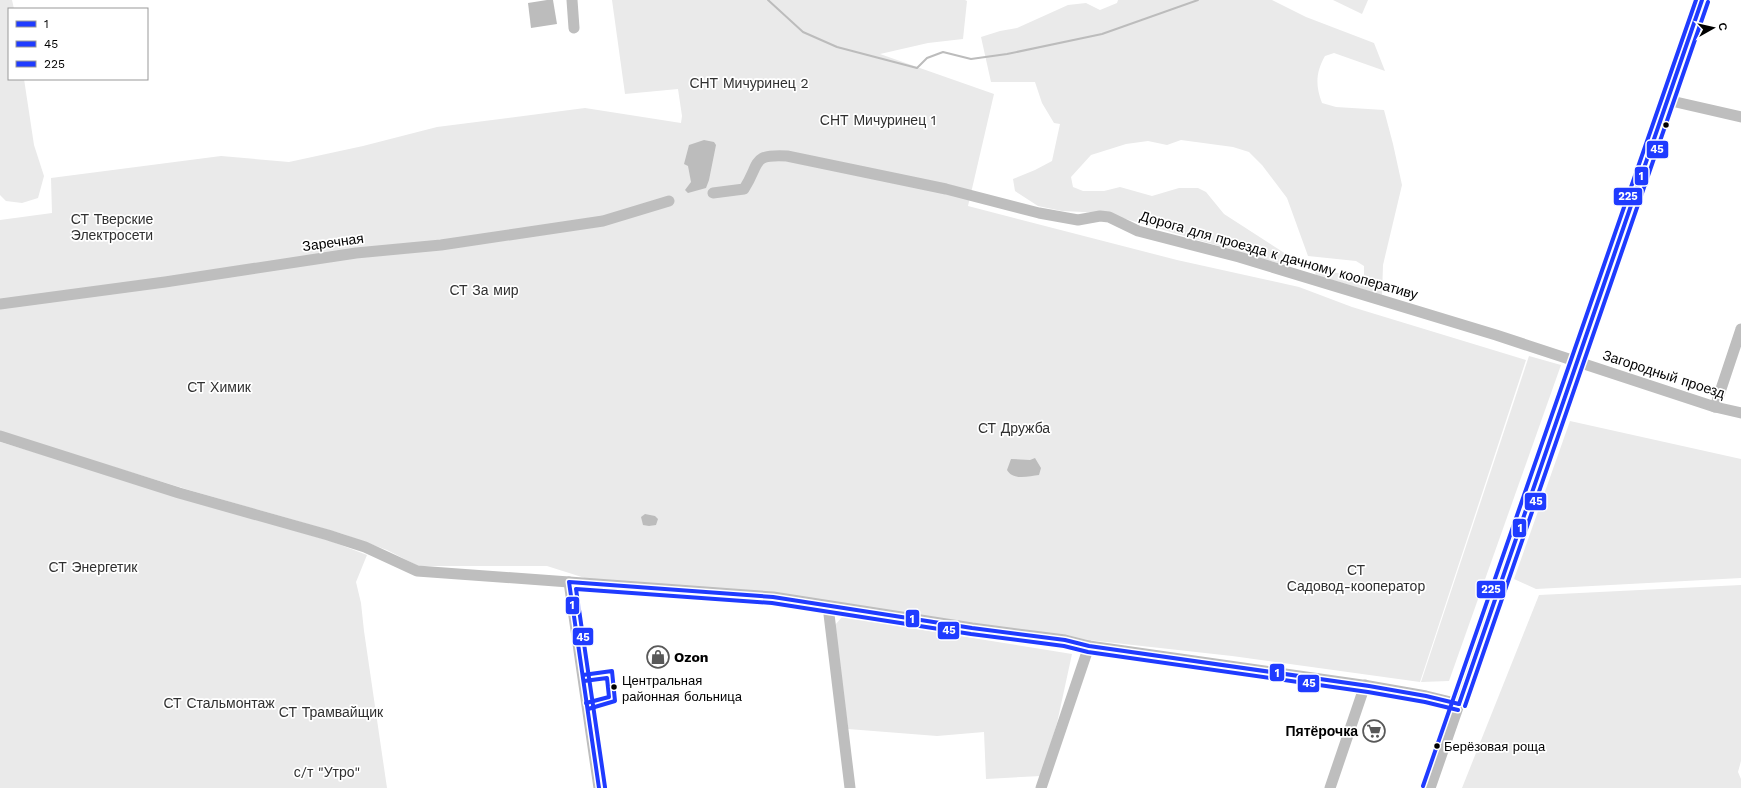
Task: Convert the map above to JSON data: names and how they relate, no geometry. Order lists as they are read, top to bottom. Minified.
{"streets":{"street":["Заречная","Дорога для проезда к дачному кооперативу","Загородный проезд"]},"crossings":[["Дорога для проезда к дачному кооперативу","Загородный проезд"]],"parks":["СНТ Мичуринец 2","СНТ Мичуринец 1","СТ Тверские Электросети","СТ За мир","СТ Химик","СТ Дружба","СТ Энергетик","СТ Садовод-кооператор","СТ Стальмонтаж","СТ Трамвайщик","с/т \"Утро\""],"places":{"shop":["Ozon"],"other":["Центральная районная больница","Берёзовая роща"],"supermarket":["Пятёрочка"]},"lines":["transit line 1","transit line 225","transit line 45"],"legend":["1","45","225"],"north":"right"}
